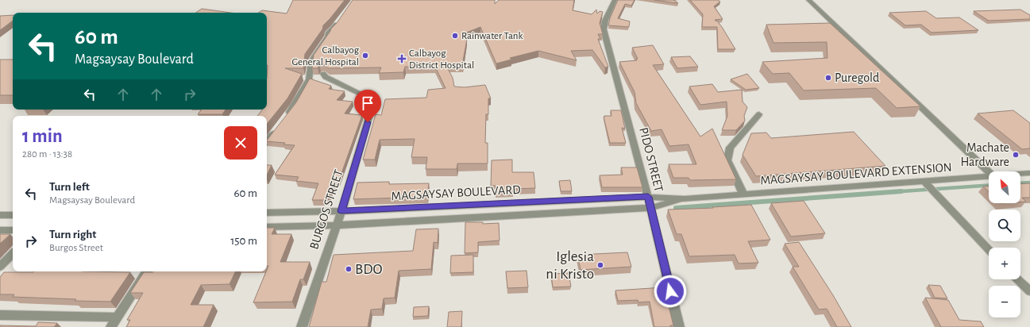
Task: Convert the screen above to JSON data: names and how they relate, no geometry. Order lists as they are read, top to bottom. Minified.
{"streets":{"street":["PIDO STREET","MAGSAYSAY BOULEVARD EXTENSION","MAGSAYSAY BOULEVARD","BURGOS STREET"]},"crossings":[["PIDO STREET","MAGSAYSAY BOULEVARD EXTENSION"],["PIDO STREET","MAGSAYSAY BOULEVARD"],["MAGSAYSAY BOULEVARD EXTENSION","MAGSAYSAY BOULEVARD"],["MAGSAYSAY BOULEVARD","BURGOS STREET"]],"places":{"other":["Rainwater Tank","Calbayog General Hospital","Puregold","Machate Hardware","Iglesia ni Kristo","BDO"],"health":["Calbayog District Hospital"]},"north":"top left","page":{"turn":["60 m","Magsaysay Boulevard"],"heading":["1 min","280 m · 13:38"],"list":[{"name":"Turn left","note":"Magsaysay Boulevard","value":"60 m"},{"name":"Turn right","note":"Burgos Street","value":"150 m"}],"map_buttons":["+","−"]}}
